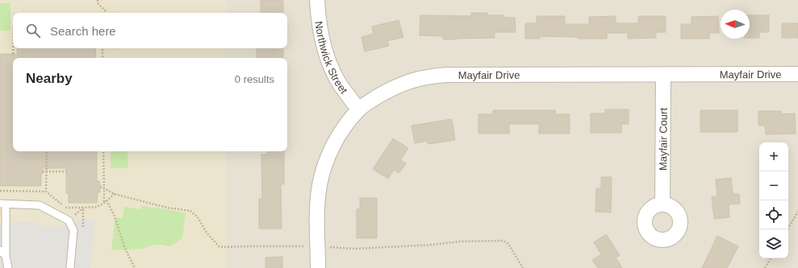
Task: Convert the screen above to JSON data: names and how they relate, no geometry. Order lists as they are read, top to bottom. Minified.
{"streets":{"street":["Northwick Street","Mayfair Drive","Mayfair Court"]},"crossings":[["Northwick Street","Mayfair Drive"],["Mayfair Drive","Mayfair Court"]],"north":"left","page":{"search":"Search here","heading":["Nearby","0 results"],"map_buttons":["+","−"]}}
